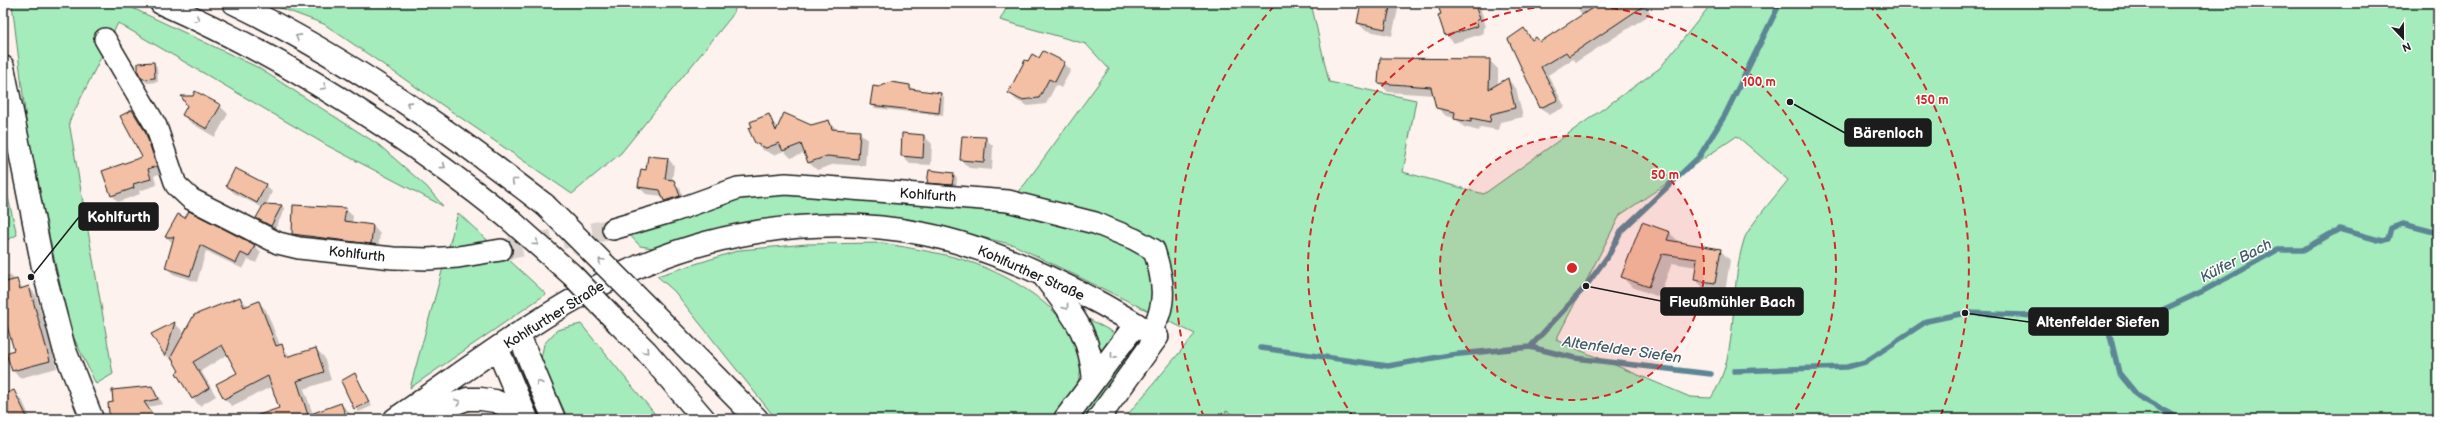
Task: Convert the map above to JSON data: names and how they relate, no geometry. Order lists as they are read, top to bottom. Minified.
{"streets":{"main road":["Kohlfurther Straße"],"street":["Kohlfurth"]},"crossings":[["Kohlfurth","Kohlfurther Straße"]],"water":["Külfer Bach","Altenfelder Siefen"],"places":["Bärenloch","Kohlfurth","Fleußmühler Bach","Altenfelder Siefen"],"north":"bottom","rings":["100 m","150 m","50 m"]}
